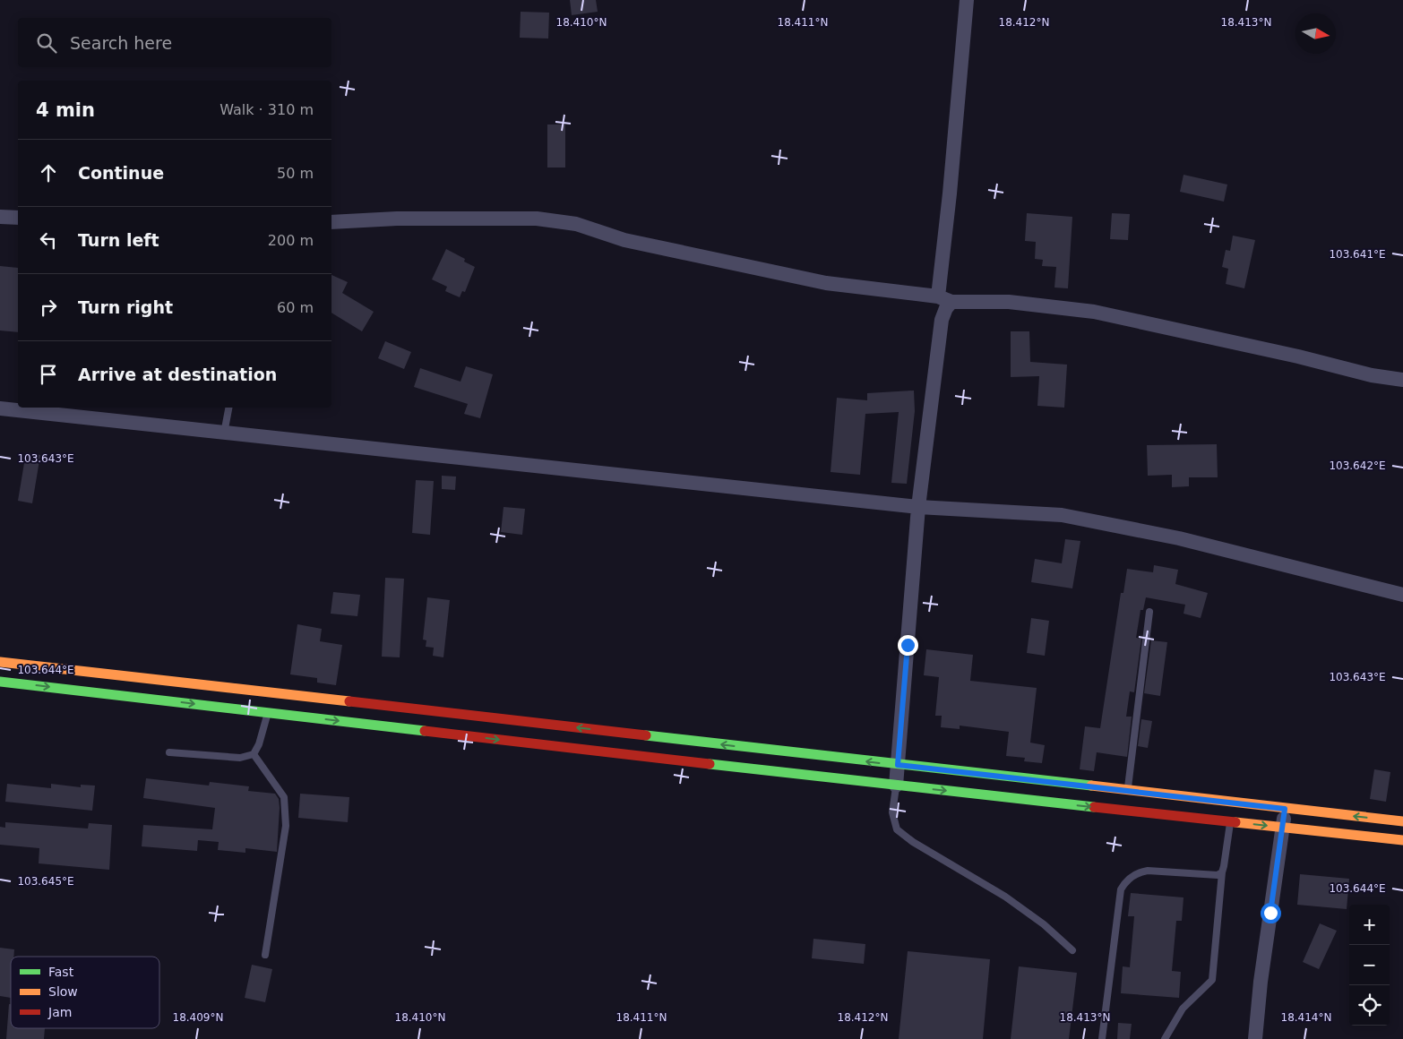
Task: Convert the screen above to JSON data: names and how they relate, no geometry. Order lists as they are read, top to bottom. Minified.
{"legend":["Fast","Slow","Jam"],"north":"right","page":{"search":"Search here","heading":["4 min","Walk · 310 m"],"list":[["Continue","50 m"],["Turn left","200 m"],["Turn right","60 m"],"Arrive at destination"],"map_buttons":["+","−"]},"coordinates":["18.410°N","18.411°N","18.412°N","18.413°N","103.641°E","103.643°E","103.642°E","103.644°E","103.645°E","18.409°N","18.414°N"]}
